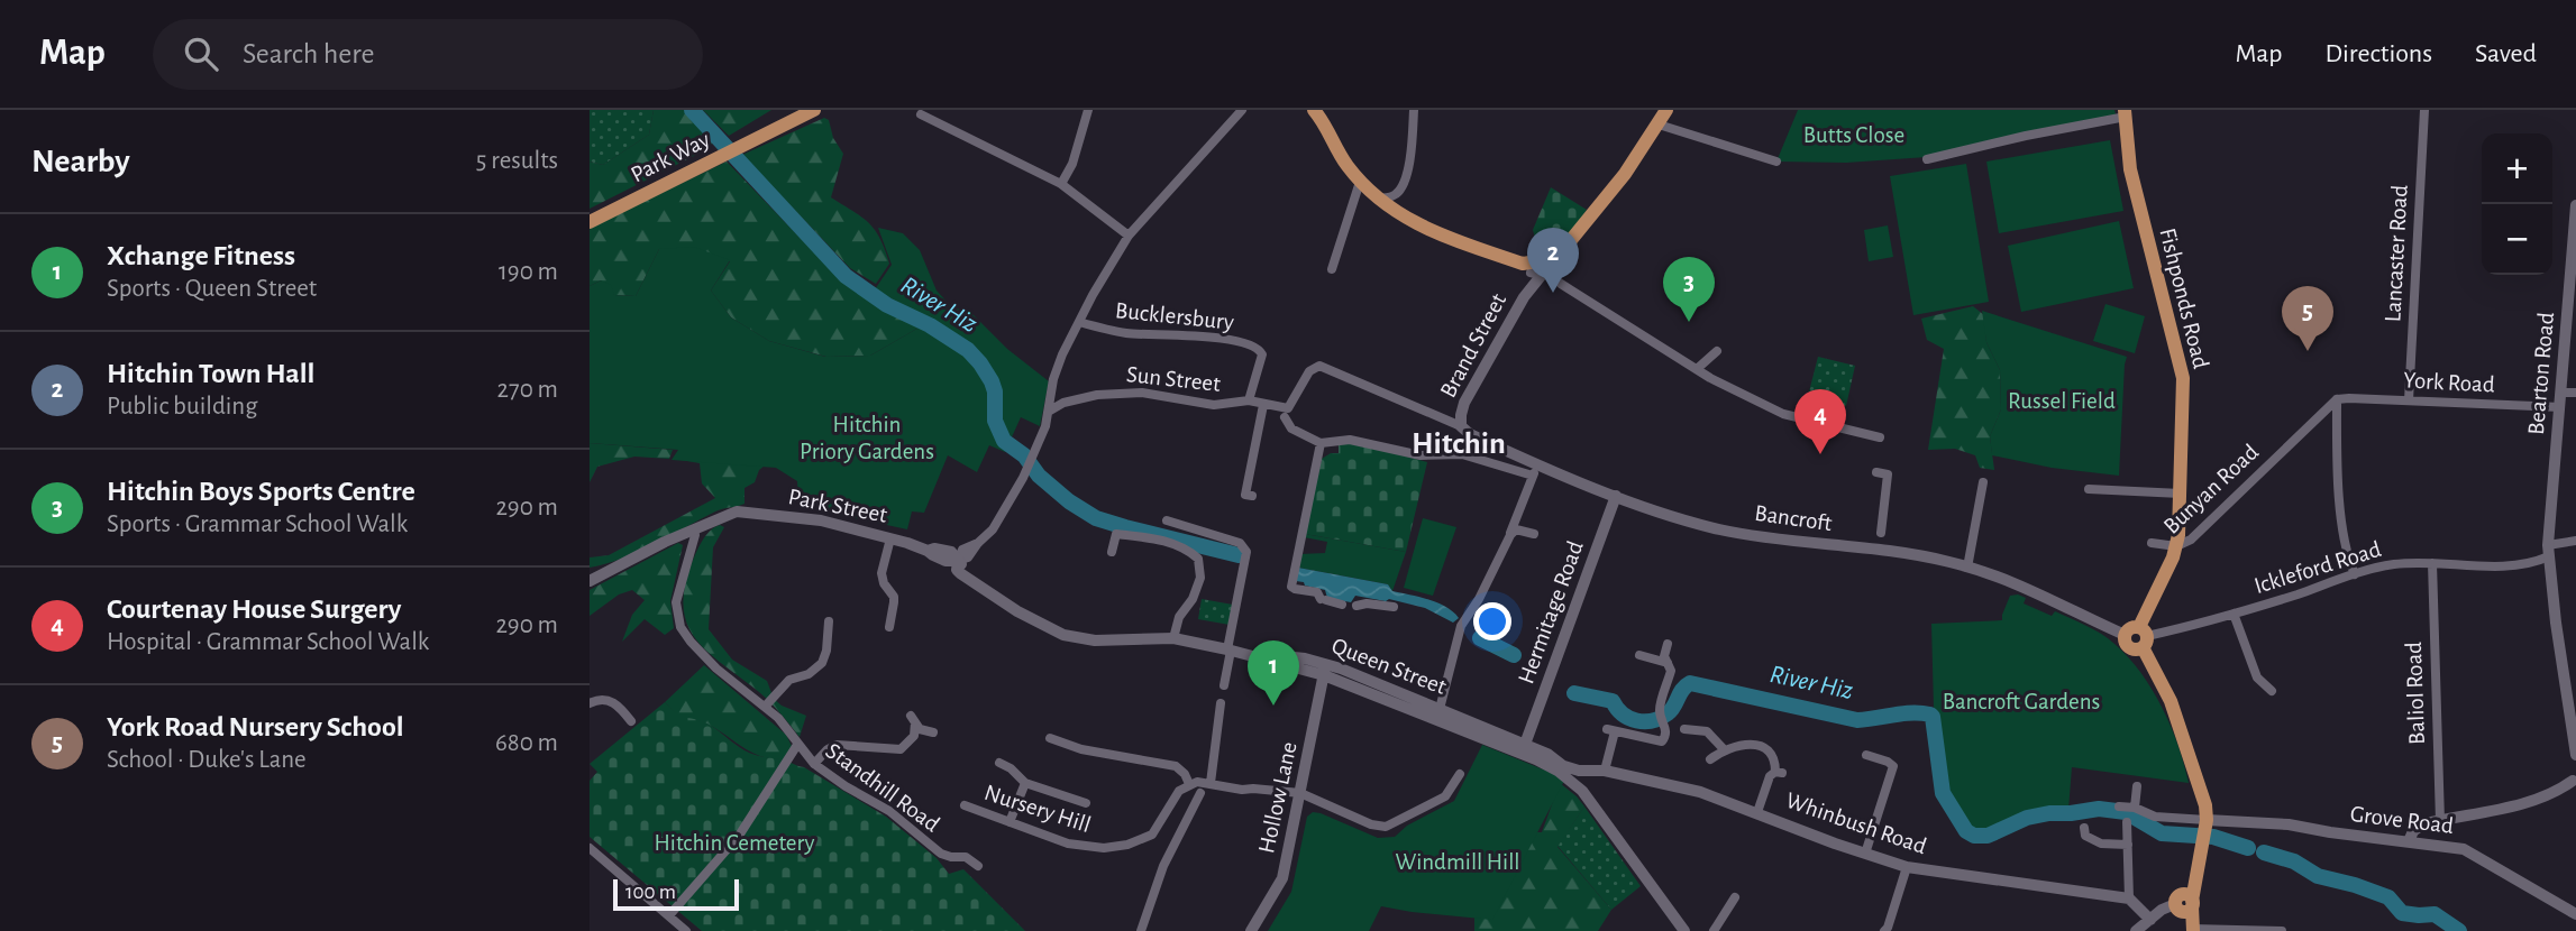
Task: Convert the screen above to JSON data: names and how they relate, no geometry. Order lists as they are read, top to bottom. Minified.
{"streets":{"main road":["Park Way","Fishponds Road","Bunyan Road"],"street":["Lancaster Road","Bucklersbury","Brand Street","Bearton Road","Sun Street","York Road","Park Street","Bancroft","Ickleford Road","Hermitage Road","Queen Street","Baliol Road","Standhill Road","Hollow Lane","Nursery Hill","Grove Road","Whinbush Road"]},"crossings":[["Lancaster Road","York Road"],["Fishponds Road","Bunyan Road"],["Bucklersbury","Sun Street"],["Brand Street","Bancroft"],["Bearton Road","York Road"],["Bearton Road","Ickleford Road"],["York Road","Bunyan Road"],["Bunyan Road","Ickleford Road"],["Park Street","Queen Street"],["Park Street","Standhill Road"],["Bancroft","Hermitage Road"],["Ickleford Road","Baliol Road"],["Hermitage Road","Queen Street"],["Queen Street","Hollow Lane"]],"districts":["Hitchin"],"water":["River Hiz"],"parks":["Butts Close","Russel Field","Hitchin Priory Gardens","Bancroft Gardens","Hitchin Cemetery","Windmill Hill"],"scale_bar":"100 m","page":{"header":"Map","search":"Search here","nav":["Map","Directions","Saved"],"heading":["Nearby","5 results"],"map_buttons":["+","−"],"list":[{"mark":"1","name":"Xchange Fitness","note":"Sports · Queen Street","value":"190 m"},{"mark":"2","name":"Hitchin Town Hall","note":"Public building","value":"270 m"},{"mark":"3","name":"Hitchin Boys Sports Centre","note":"Sports · Grammar School Walk","value":"290 m"},{"mark":"4","name":"Courtenay House Surgery","note":"Hospital · Grammar School Walk","value":"290 m"},{"mark":"5","name":"York Road Nursery School","note":"School · Duke's Lane","value":"680 m"}],"pins":["2","3","5","4","1"],"scale":"100 m"}}
